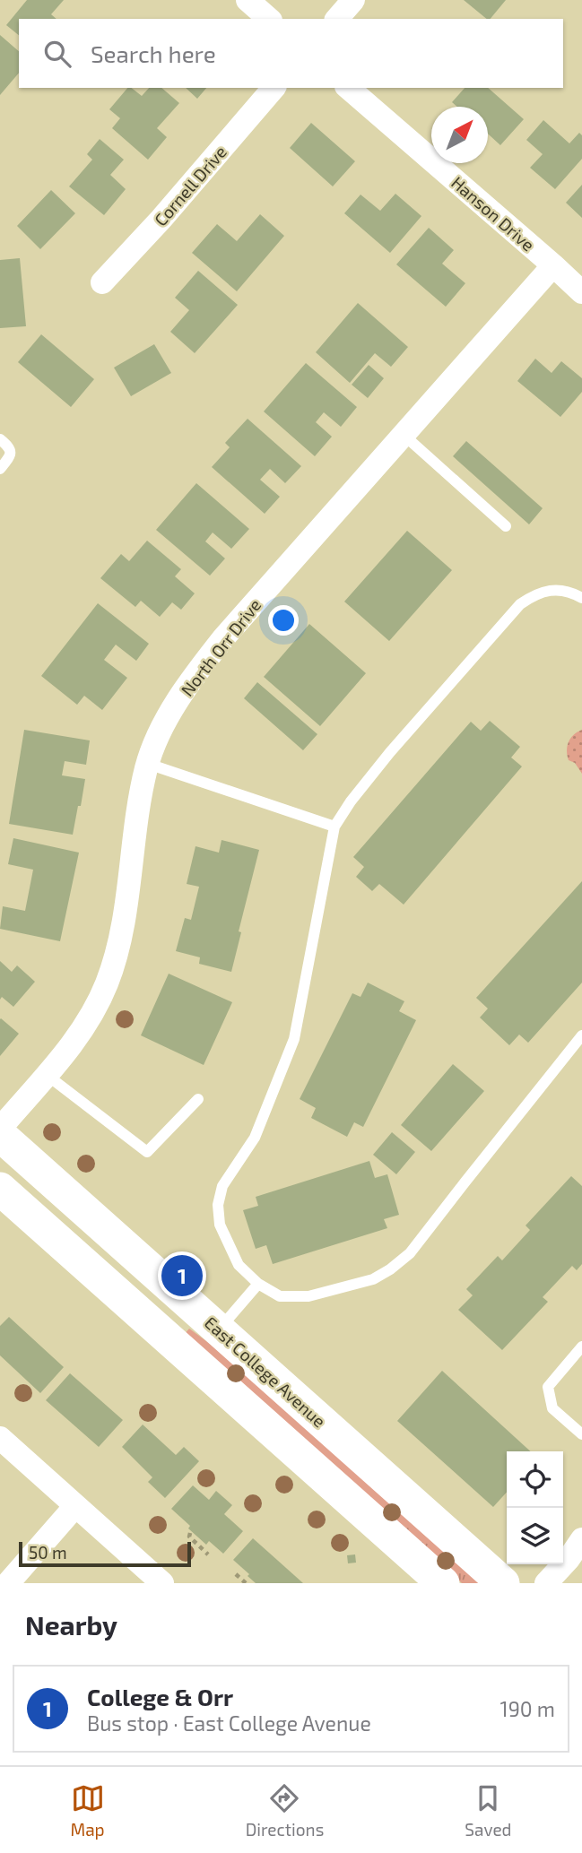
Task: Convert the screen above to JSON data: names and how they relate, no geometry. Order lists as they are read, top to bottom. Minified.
{"streets":{"main road":["East College Avenue"],"street":["Cornell Drive","Hanson Drive","North Orr Drive"]},"crossings":[["Hanson Drive","North Orr Drive"]],"scale_bar":"50 m","north":"top right","page":{"search":"Search here","pins":"1","scale":"50 m","heading":"Nearby","list":[{"mark":"1","name":"College & Orr","note":"Bus stop · East College Avenue","value":"190 m"}],"nav":["Map","Directions","Saved"]}}
